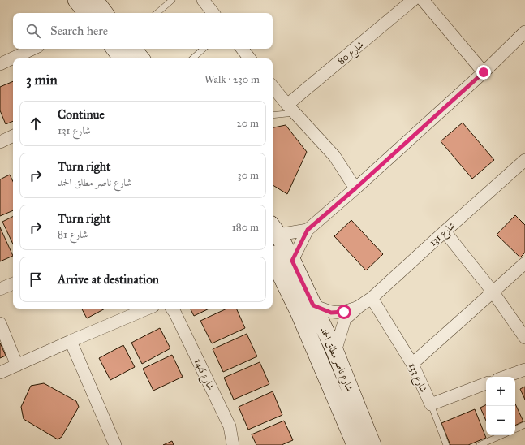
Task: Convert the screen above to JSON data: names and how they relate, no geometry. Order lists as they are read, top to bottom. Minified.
{"streets":{"street":["شارع 80","شارع 131","شارع ناصر مطلق الحمد","شارع 146","شارع 133"]},"crossings":[["شارع 131","شارع ناصر مطلق الحمد"],["شارع 131","شارع 133"]],"page":{"search":"Search here","heading":["3 min","Walk · 230 m"],"list":[["Continue","شارع 131","20 m"],["Turn right","شارع ناصر مطلق الحمد","30 m"],["Turn right","شارع 81","180 m"],"Arrive at destination"],"map_buttons":["+","−"]}}
